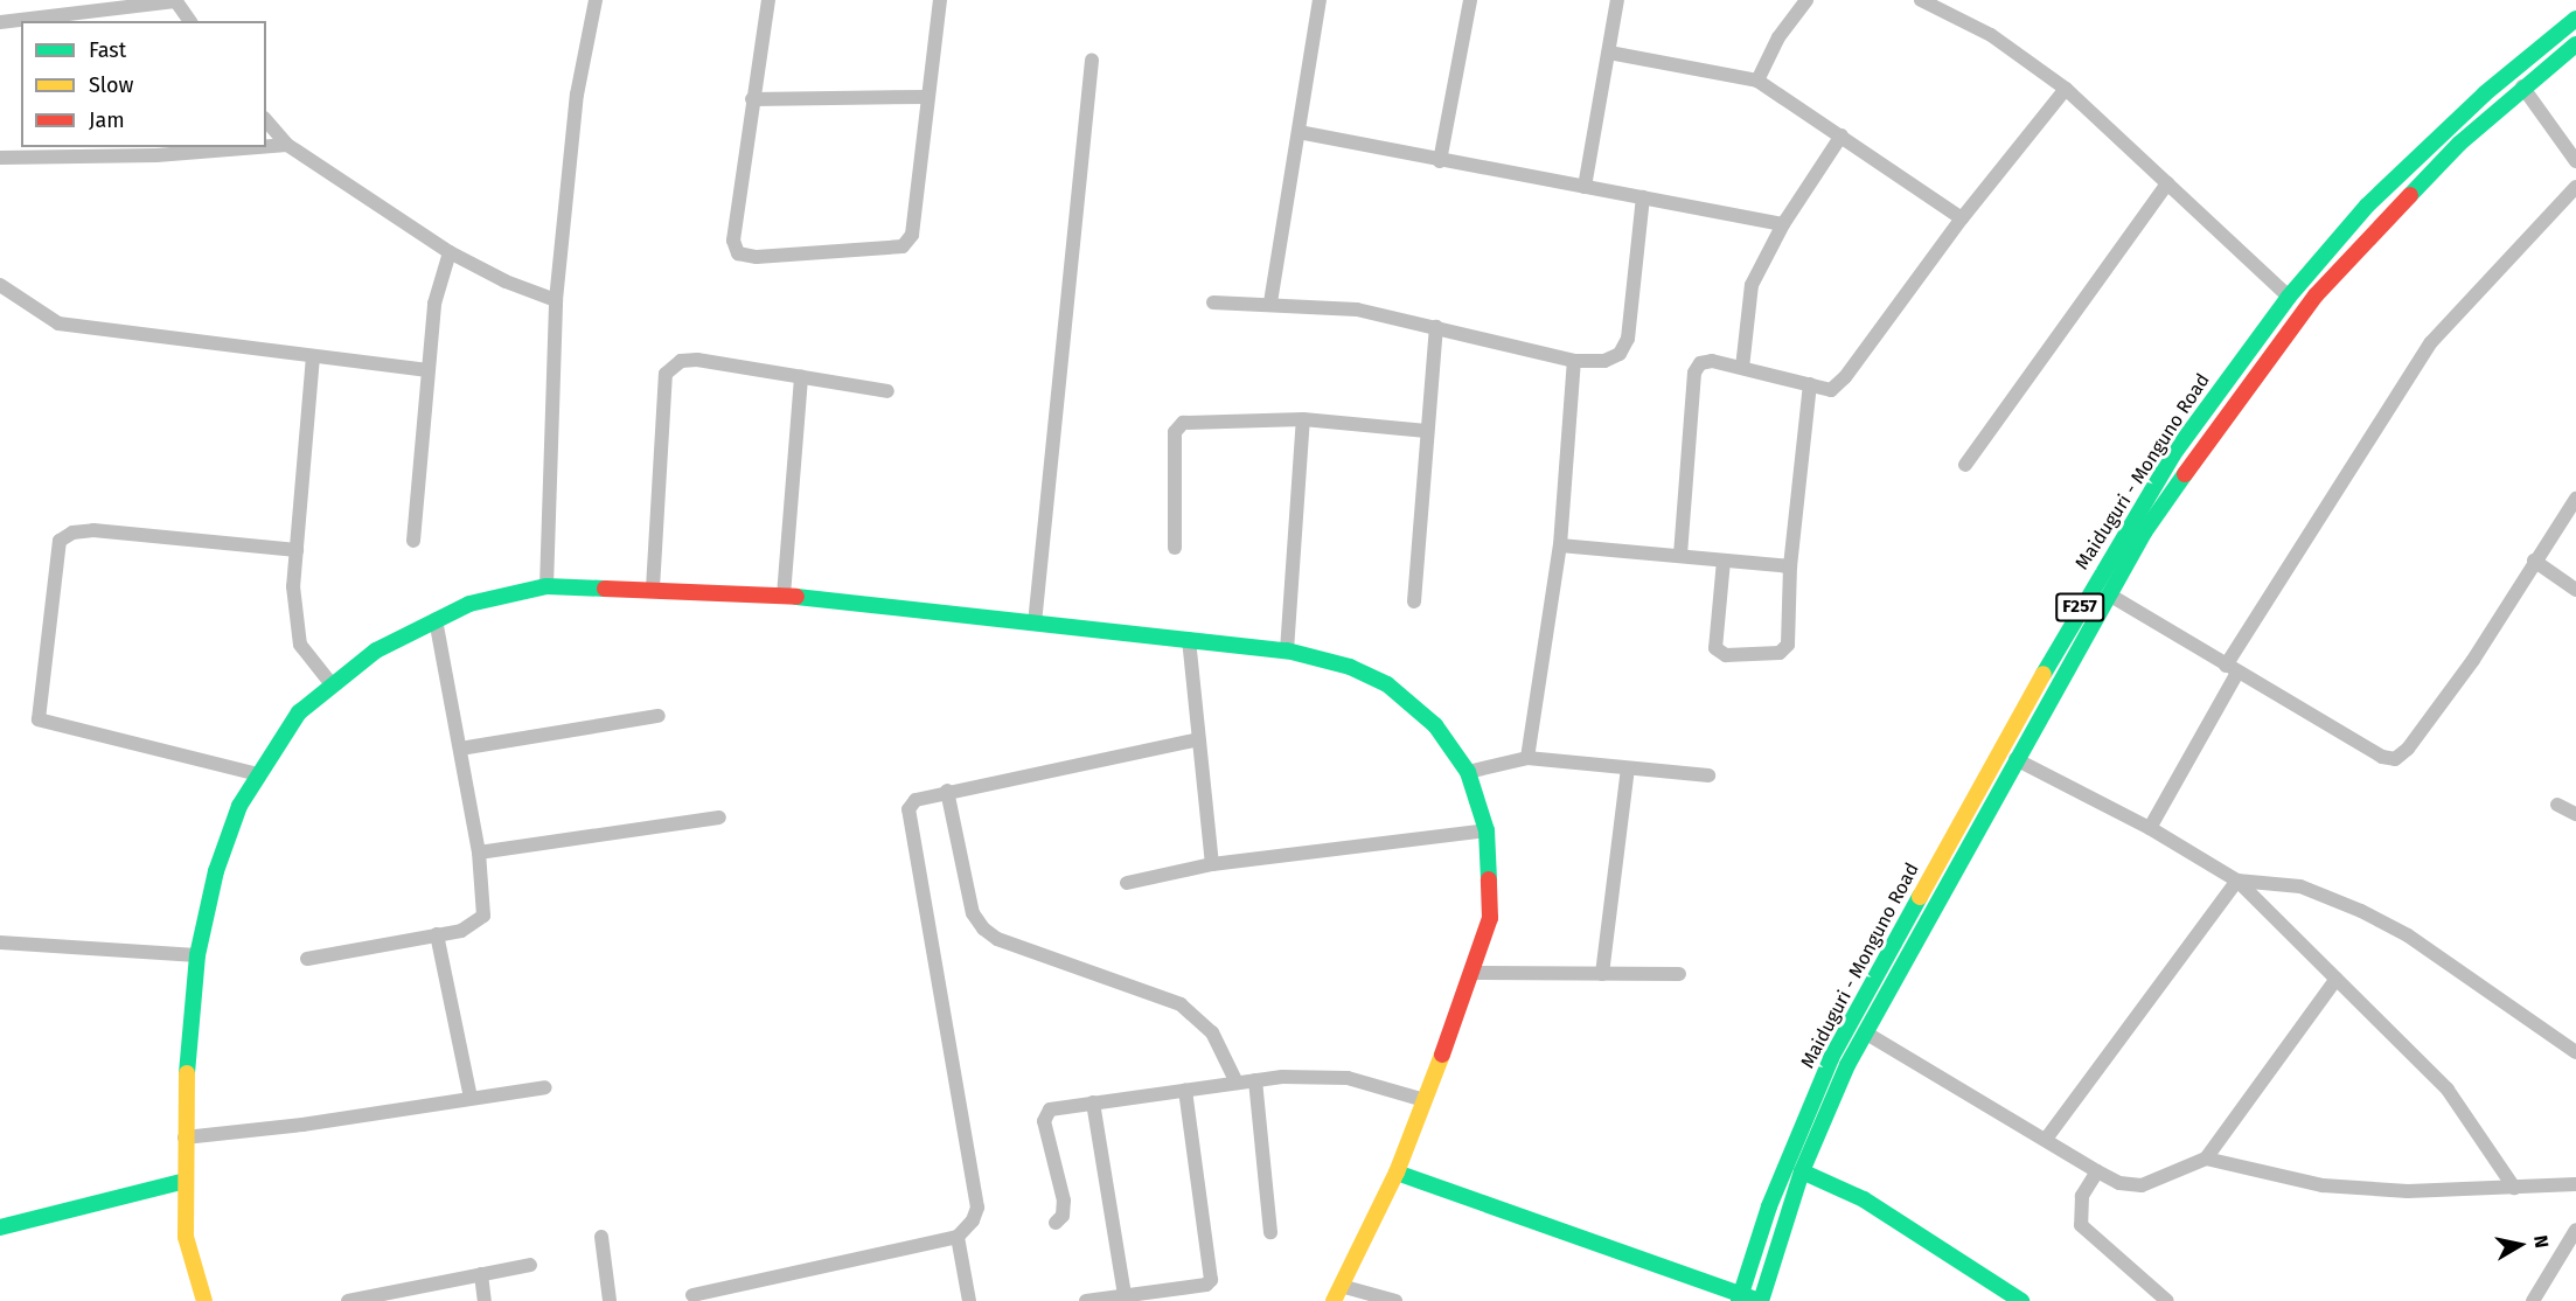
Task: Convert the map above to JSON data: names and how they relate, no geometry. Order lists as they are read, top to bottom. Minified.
{"streets":{"street":["Maiduguri - Monguno Road","F257"]},"legend":["Fast","Slow","Jam"],"north":"right"}
